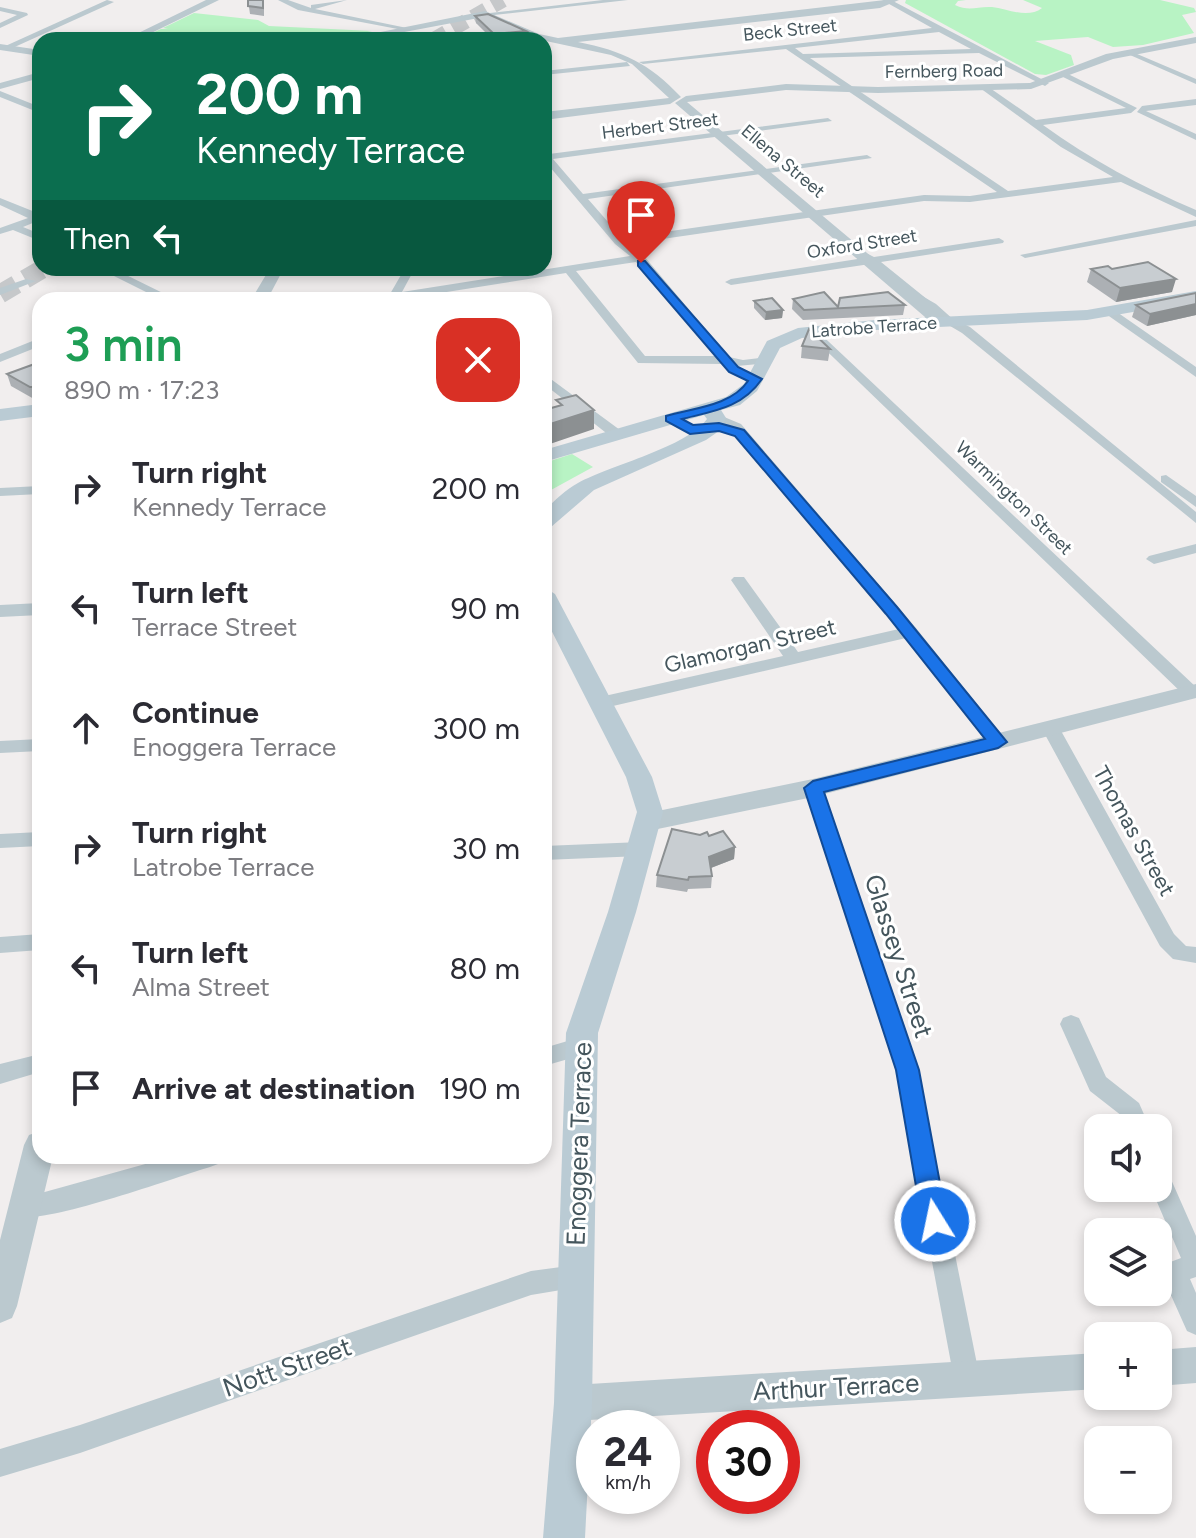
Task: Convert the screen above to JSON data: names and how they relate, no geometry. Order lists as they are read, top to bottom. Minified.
{"streets":{"main road":["Latrobe Terrace","Enoggera Terrace"],"street":["Beck Street","Fernberg Road","Herbert Street","Ellena Street","Oxford Street","Warmington Street","Glamorgan Street","Thomas Street","Glassey Street","Nott Street","Arthur Terrace"]},"crossings":[["Beck Street","Ellena Street"],["Fernberg Road","Ellena Street"],["Herbert Street","Ellena Street"],["Ellena Street","Oxford Street"],["Ellena Street","Latrobe Terrace"],["Latrobe Terrace","Warmington Street"],["Glamorgan Street","Enoggera Terrace"],["Glassey Street","Arthur Terrace"],["Enoggera Terrace","Nott Street"],["Enoggera Terrace","Arthur Terrace"]],"page":{"turn":["200 m","Kennedy Terrace"],"then":"Then","heading":["3 min","890 m · 17:23"],"list":[{"name":"Turn right","note":"Kennedy Terrace","value":"200 m"},{"name":"Turn left","note":"Terrace Street","value":"90 m"},{"name":"Continue","note":"Enoggera Terrace","value":"300 m"},{"name":"Turn right","note":"Latrobe Terrace","value":"30 m"},{"name":"Turn left","note":"Alma Street","value":"80 m"},{"name":"Arrive at destination","value":"190 m"}],"map_buttons":["+","−"],"speed":"24 km/h","limit":"30"}}
